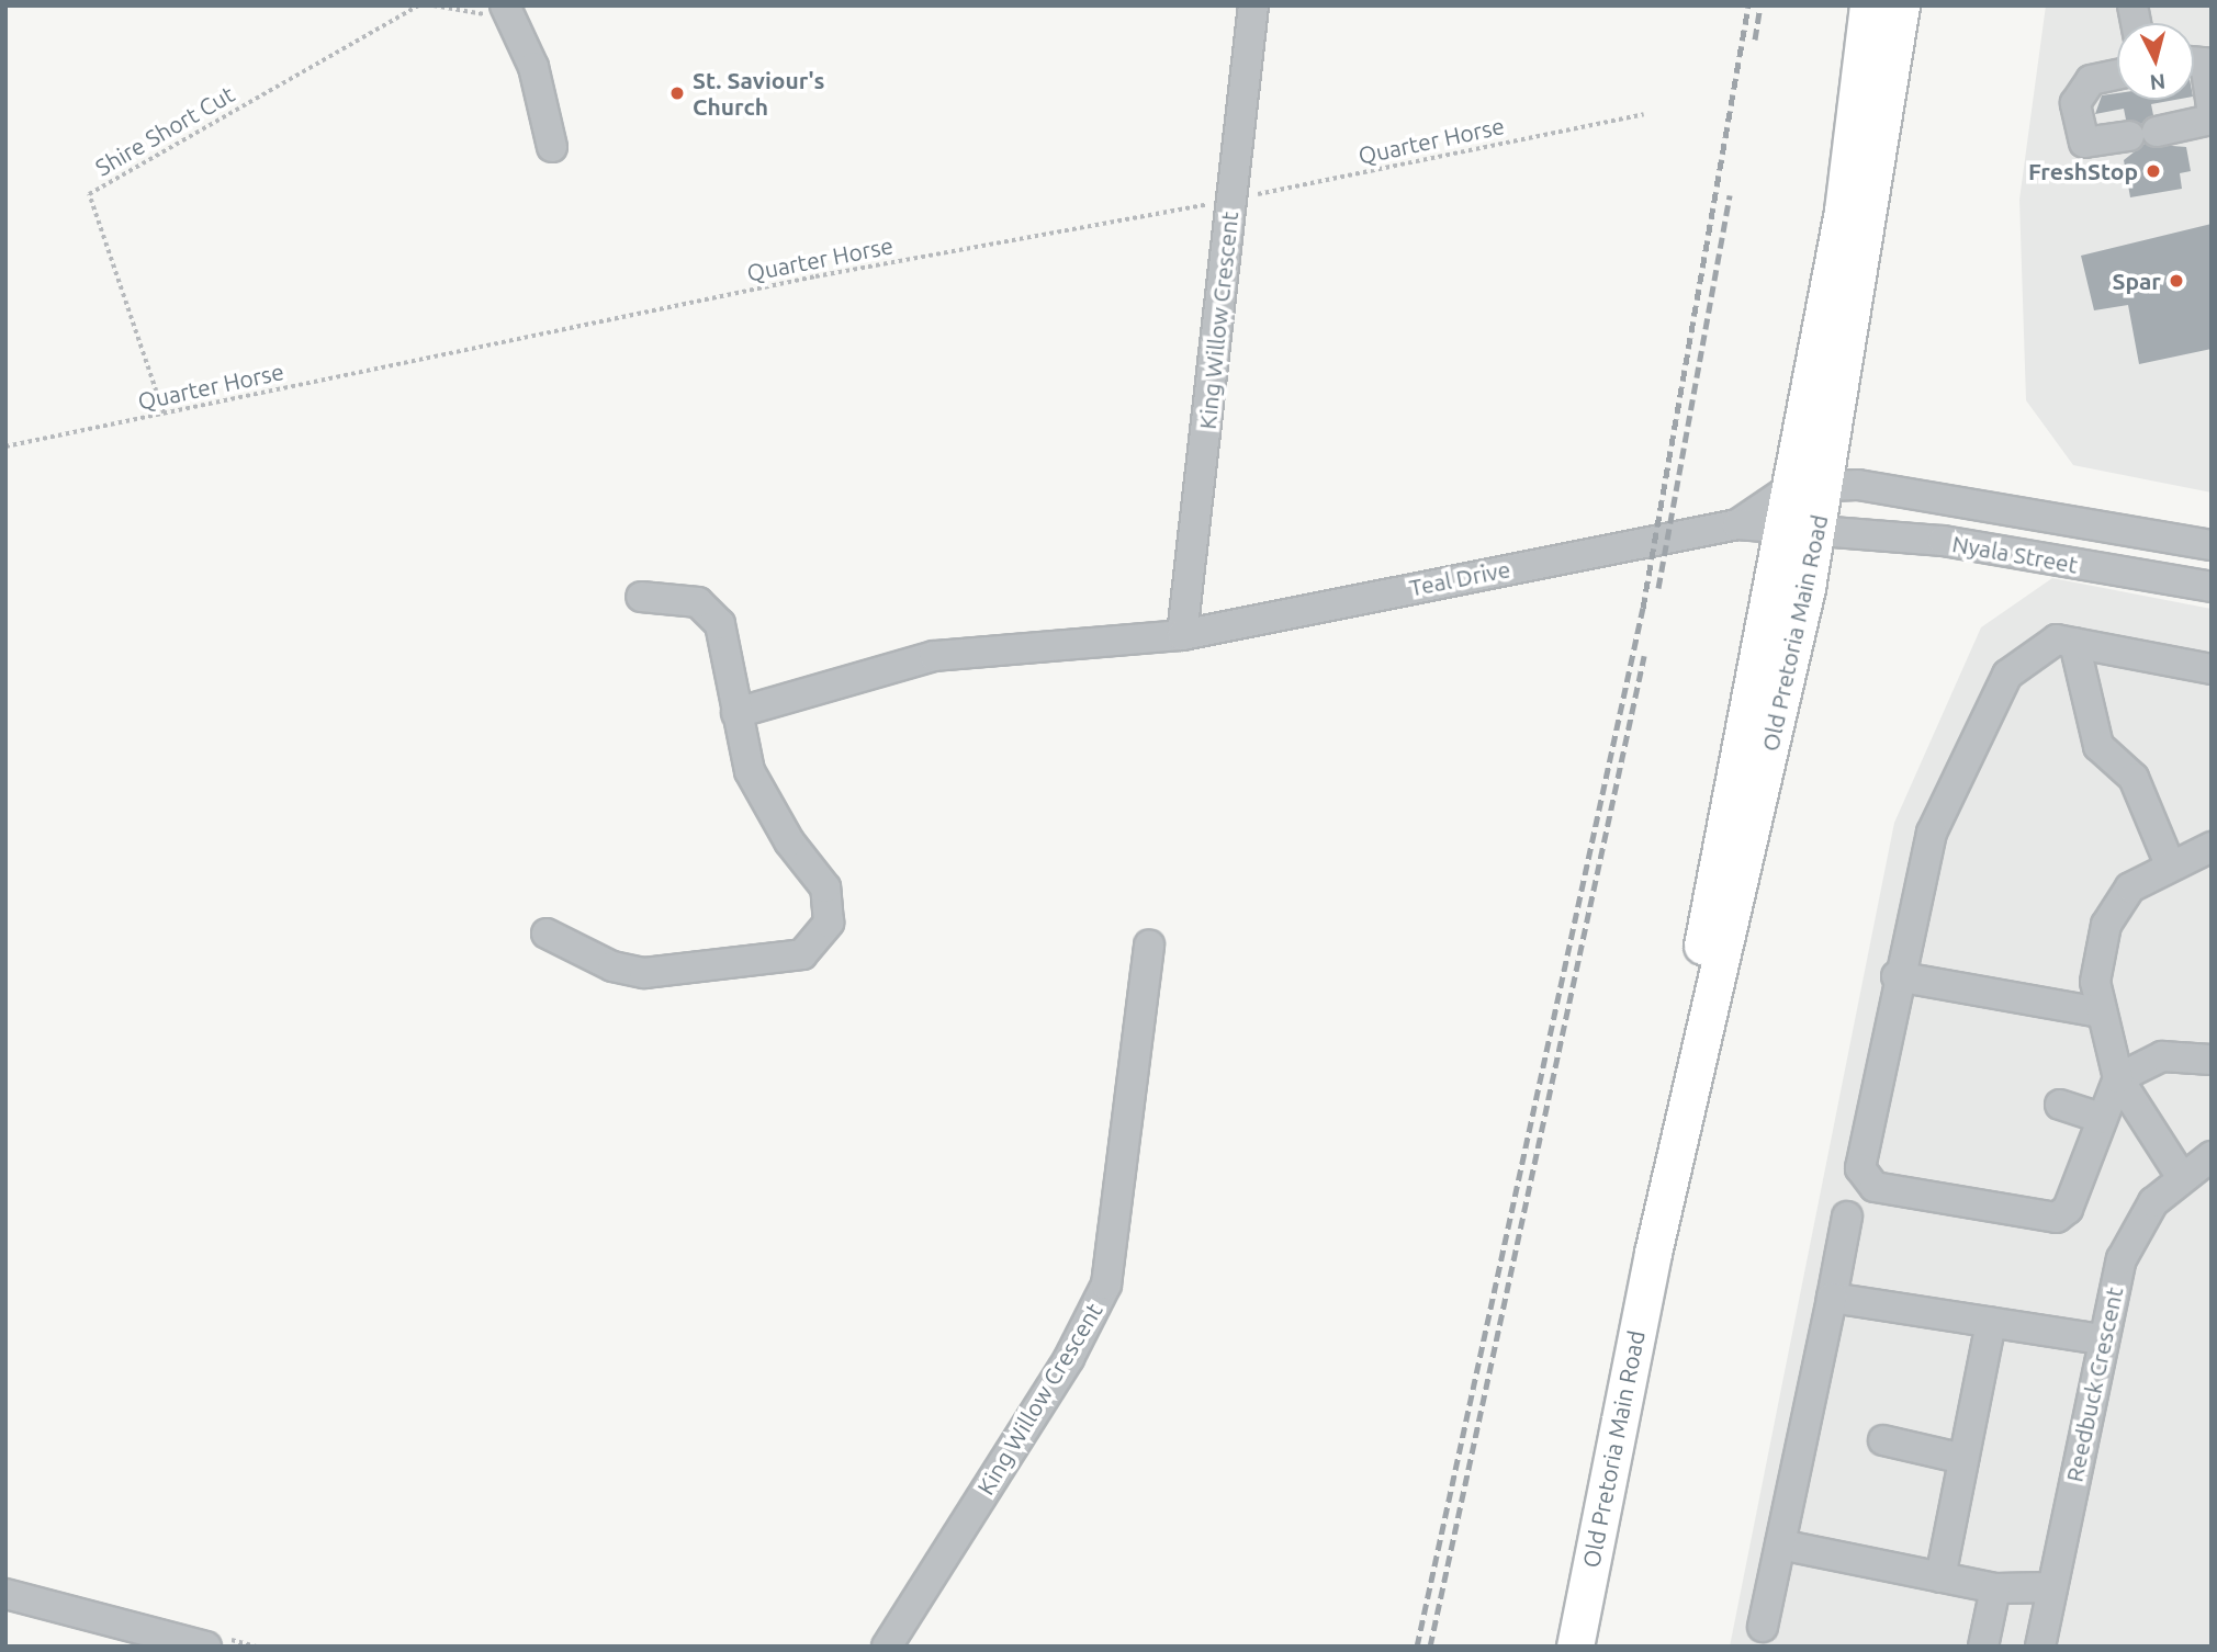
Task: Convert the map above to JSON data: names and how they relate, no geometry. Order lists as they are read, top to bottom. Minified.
{"streets":{"main road":["Old Pretoria Main Road"],"street":["King Willow Crescent","Nyala Street","Teal Drive","Reedbuck Crescent"],"path":["Shire Short Cut","Quarter Horse"]},"crossings":[["Shire Short Cut","Quarter Horse"],["Quarter Horse","King Willow Crescent"],["King Willow Crescent","Teal Drive"],["Nyala Street","Teal Drive"],["Nyala Street","Old Pretoria Main Road"],["Teal Drive","Old Pretoria Main Road"]],"places":["St. Saviour's Church","FreshStop","Spar"],"north":"bottom"}
